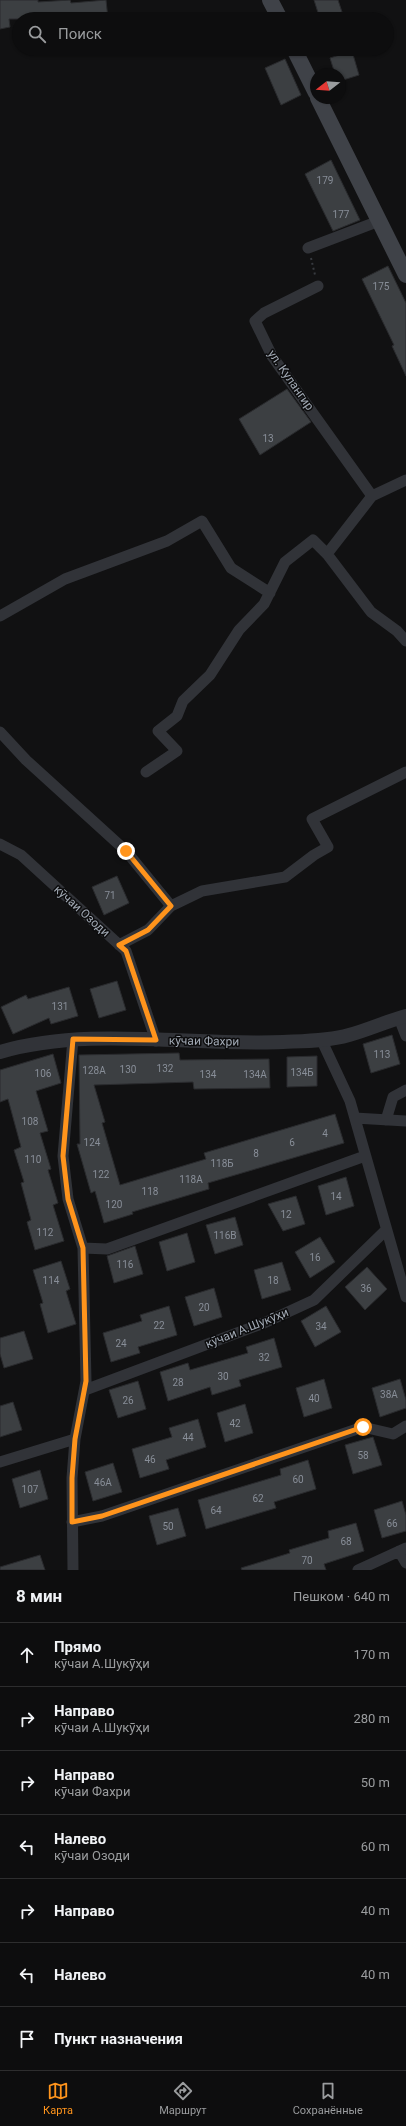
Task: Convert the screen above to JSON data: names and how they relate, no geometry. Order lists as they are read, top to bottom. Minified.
{"streets":{"street":["ул. Кулангир","кӯчаи Озоди","кӯчаи Фахри","кӯчаи А.Шукӯҳи"]},"crossings":[["кӯчаи Озоди","кӯчаи Фахри"]],"house_numbers":["179","177","175","13","71","131","113","132","130","128А","134Б","106","134","134А","108","4","124","6","8","110","118Б","122","118А","118","14","120","12","112","116В","16","116","114","18","36","20","22","34","24","32","30","28","38А","40","26","42","44","58","46","60","46А","107","62","64","66","50","68","70"],"north":"left","page":{"search":"Поиск","heading":["8 мин","Пешком · 640 m"],"list":[["Прямо","кӯчаи А.Шукӯҳи","170 m"],["Направо","кӯчаи А.Шукӯҳи","280 m"],["Направо","кӯчаи Фахри","50 m"],["Налево","кӯчаи Озоди","60 m"],["Направо","40 m"],["Налево","40 m"],"Пункт назначения"],"nav":["Карта","Маршрут","Сохранённые"]}}
